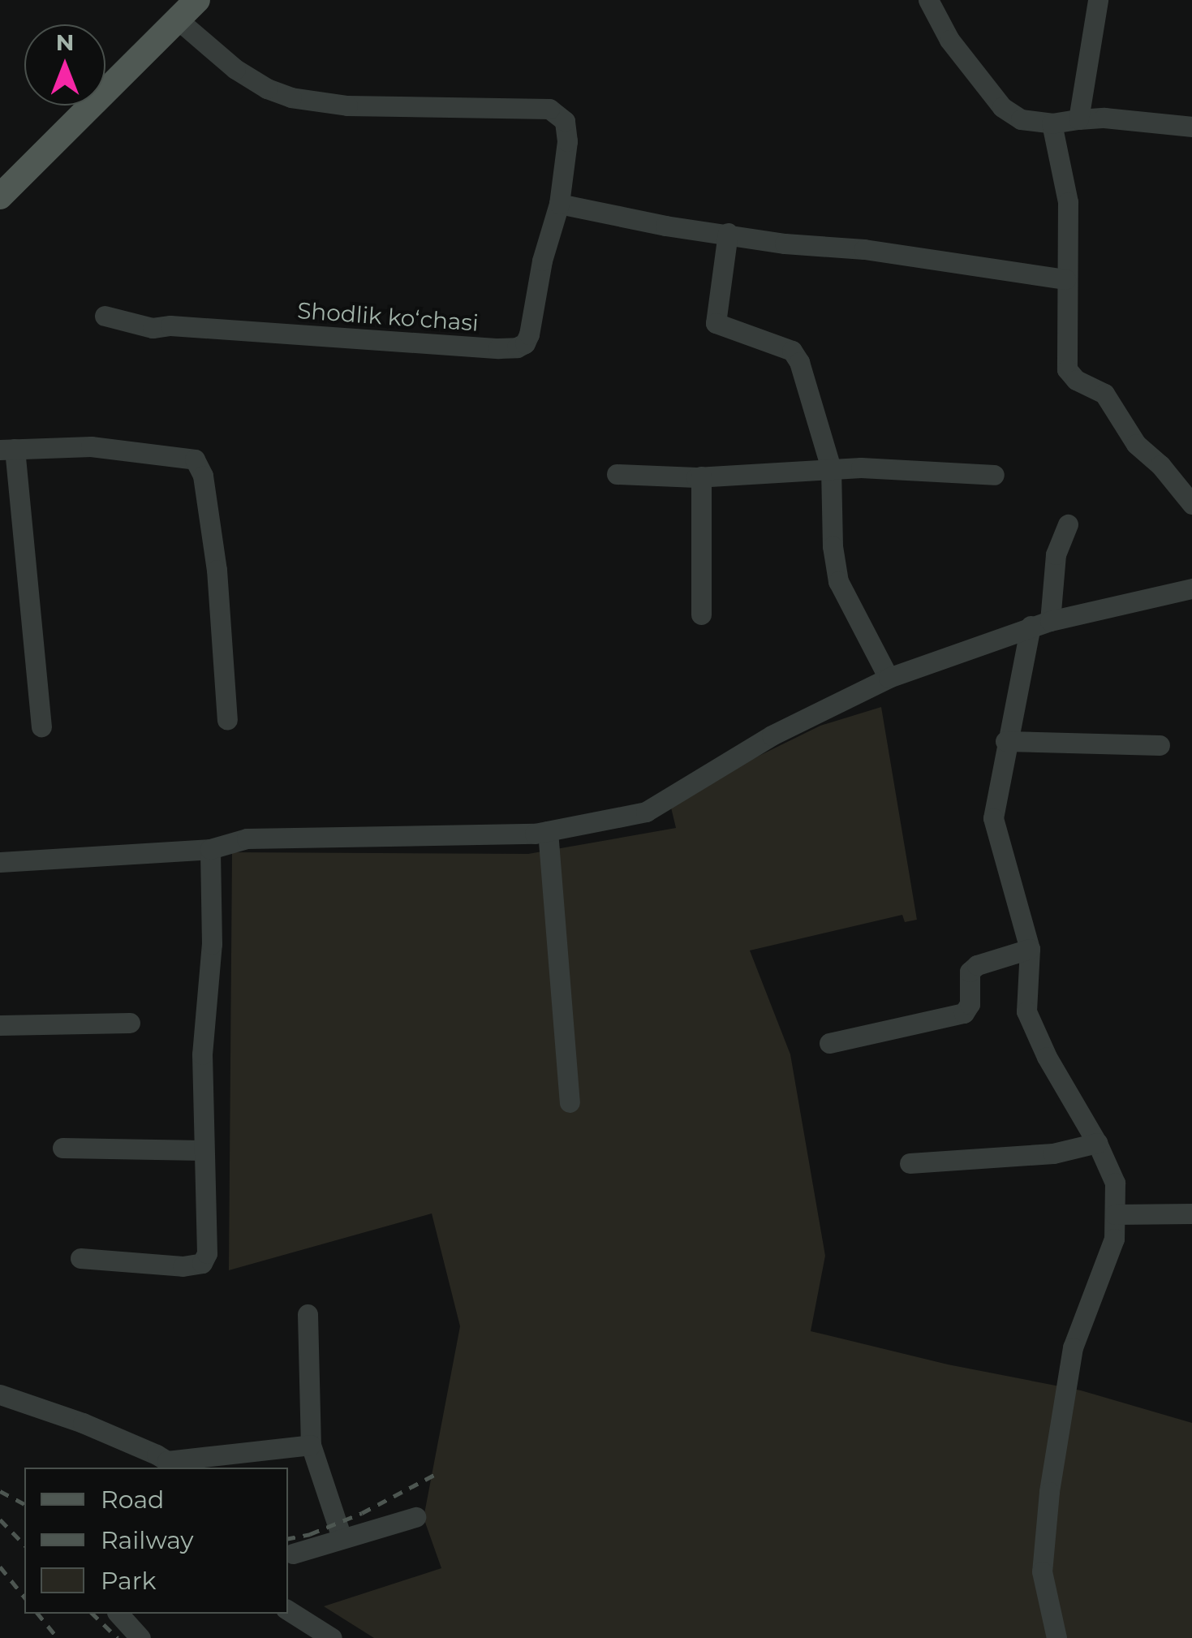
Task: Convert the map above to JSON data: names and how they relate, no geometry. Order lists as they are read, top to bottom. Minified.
{"streets":{"street":["Shodlik koʻchasi"]},"legend":["Road","Railway","Park"],"north":"top"}
